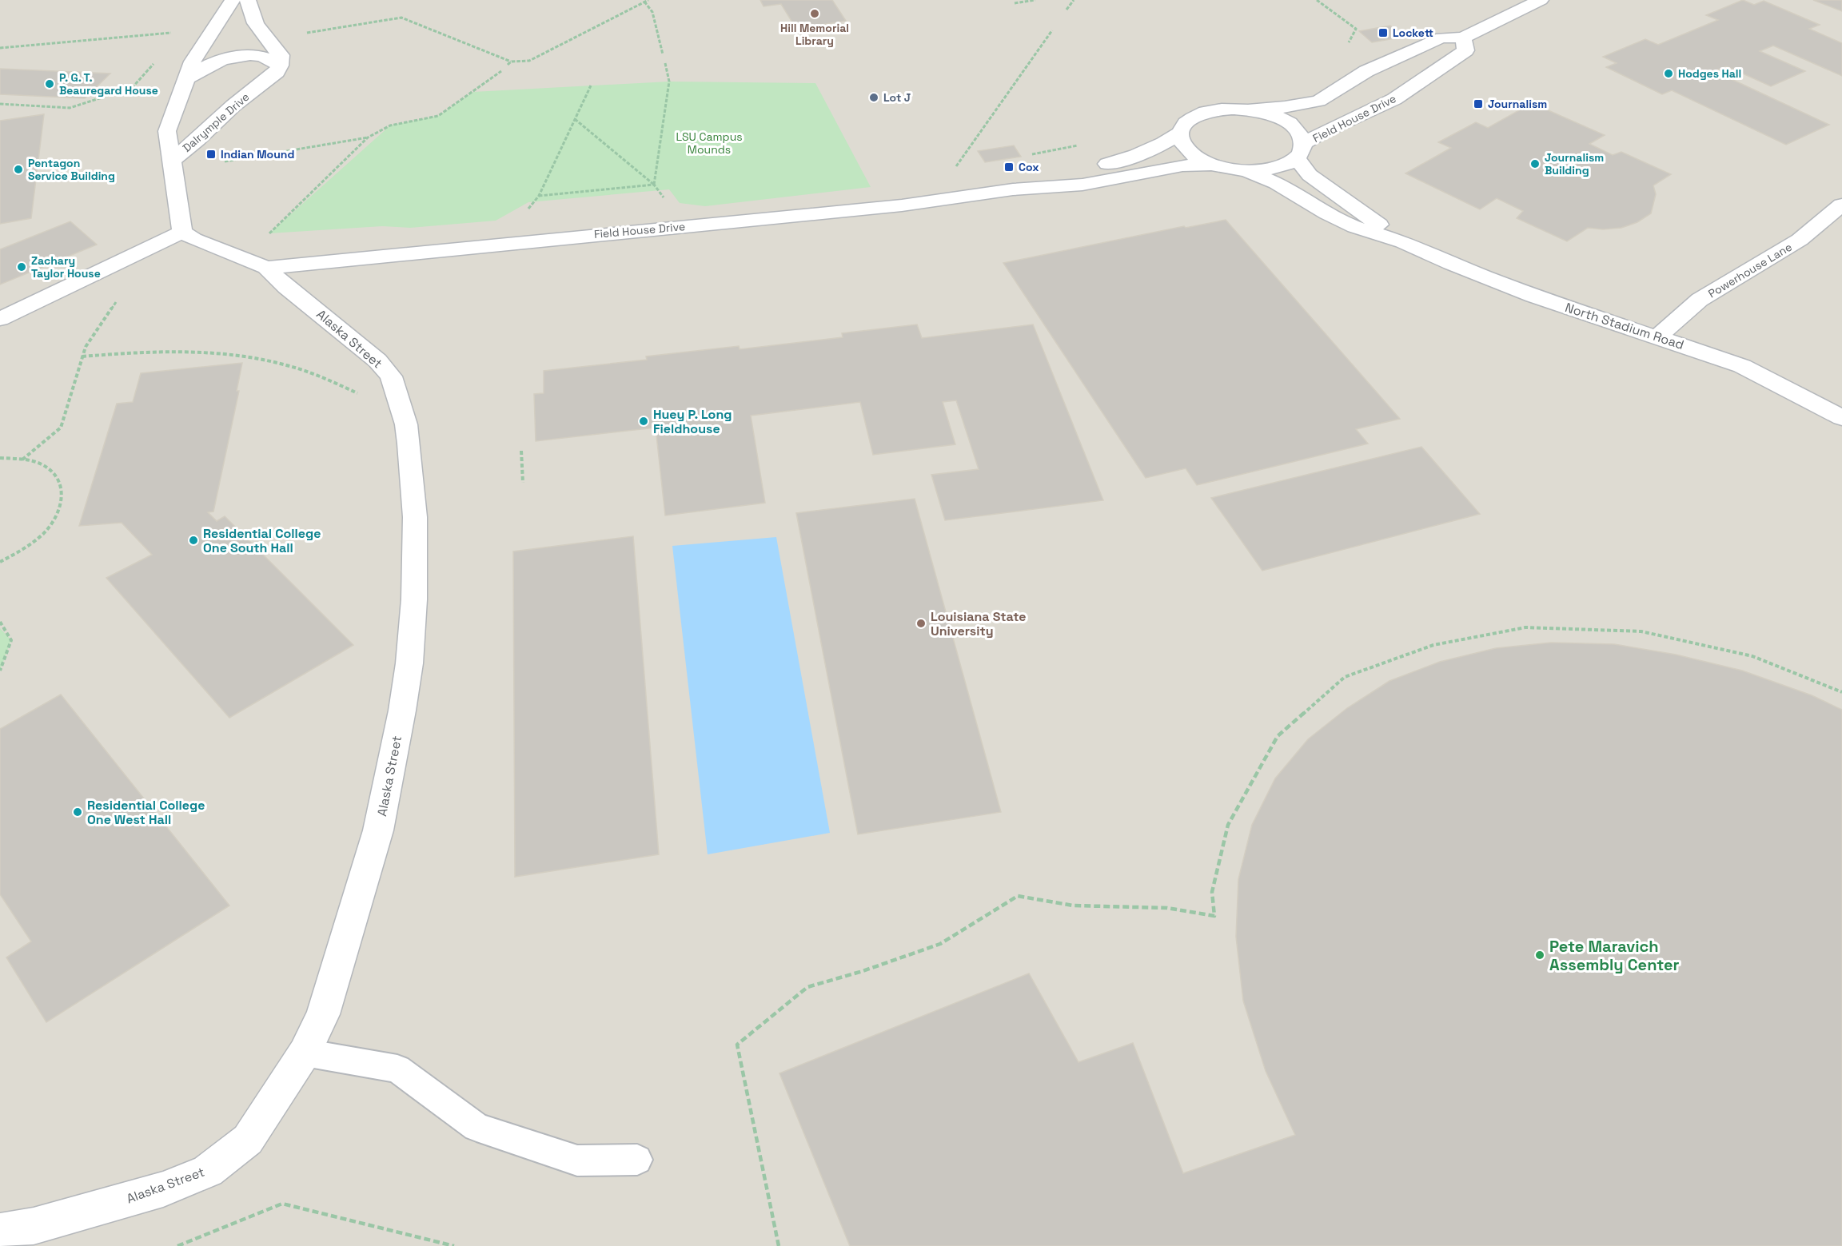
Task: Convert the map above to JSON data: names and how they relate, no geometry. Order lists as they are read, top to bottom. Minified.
{"streets":{"street":["Field House Drive","Dalrymple Drive","Powerhouse Lane","North Stadium Road","Alaska Street"]},"crossings":[["Field House Drive","North Stadium Road"],["Field House Drive","Alaska Street"],["Dalrymple Drive","Alaska Street"],["Powerhouse Lane","North Stadium Road"]],"parks":["LSU Campus Mounds"],"places":{"other":["Hill Memorial Library","Hodges Hall","P. G. T. Beauregard House","Lot J","Journalism Building","Pentagon Service Building","Zachary Taylor House","Huey P. Long Fieldhouse","Residential College One South Hall","Louisiana State University","Residential College One West Hall","Pete Maravich Assembly Center"],"transit":["Lockett","Journalism","Indian Mound","Cox"]}}
